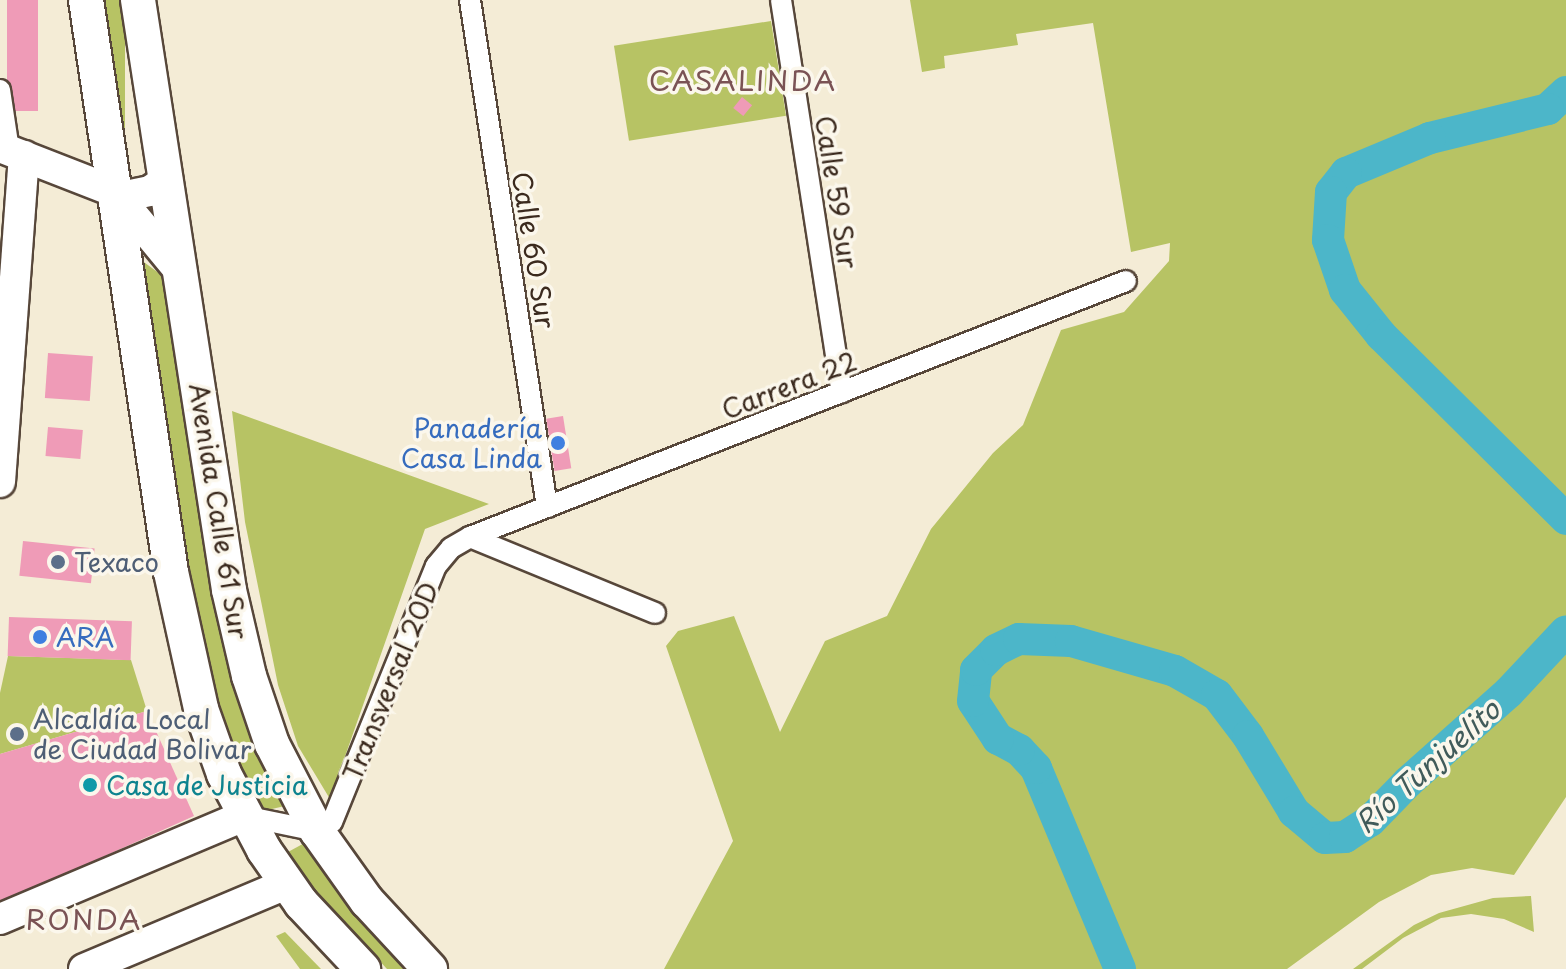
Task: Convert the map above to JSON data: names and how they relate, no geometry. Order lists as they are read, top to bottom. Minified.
{"streets":{"main road":["Avenida Calle 61 Sur"],"street":["Calle 59 Sur","Calle 60 Sur","Carrera 22","Transversal 20D"]},"crossings":[["Calle 59 Sur","Carrera 22"],["Calle 60 Sur","Carrera 22"],["Carrera 22","Transversal 20D"],["Avenida Calle 61 Sur","Transversal 20D"]],"districts":["CASALINDA","RONDA"],"water":["Río Tunjuelito"],"places":["Panadería Casa Linda","Texaco","ARA","Alcaldía Local de Ciudad Bolivar","Casa de Justicia"]}
